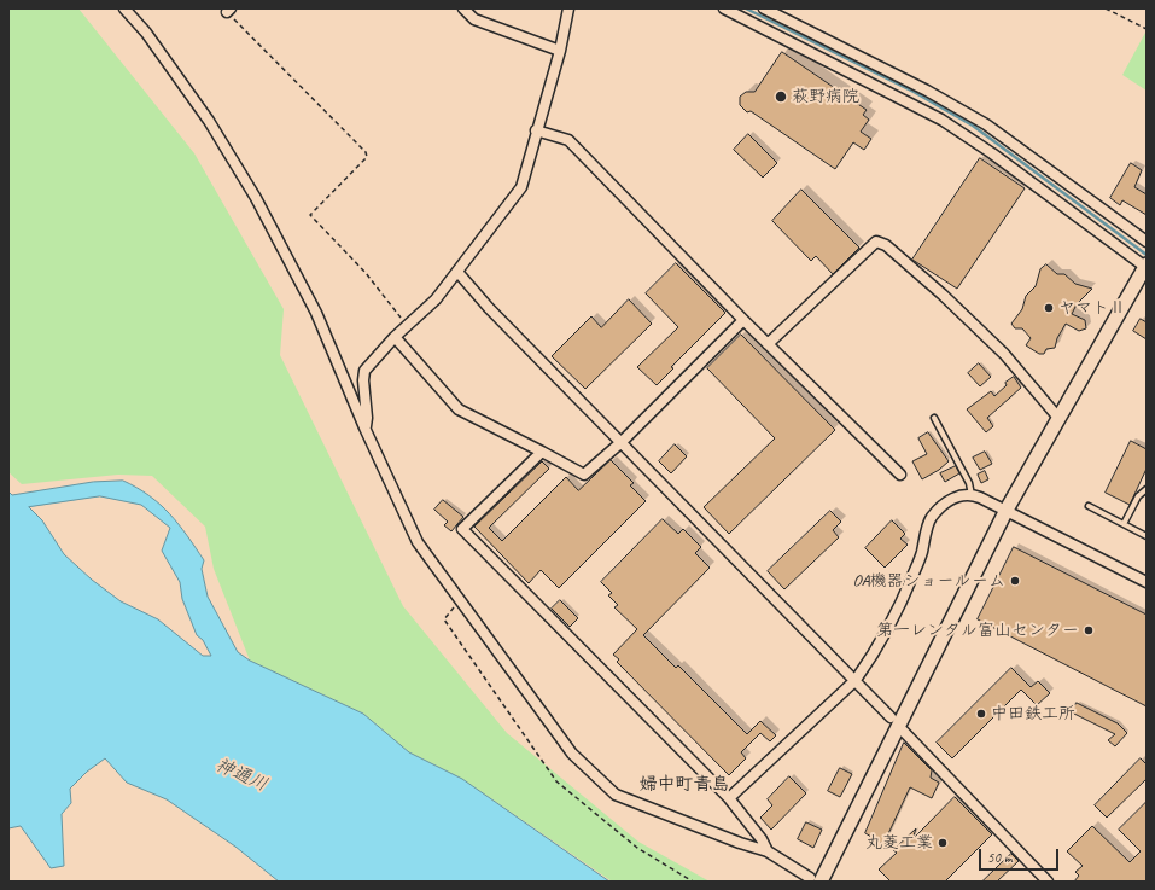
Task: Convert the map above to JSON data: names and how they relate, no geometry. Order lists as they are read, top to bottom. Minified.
{"districts":["婦中町青島"],"water":["神通川"],"places":["萩野病院","ヤマトⅡ","OA機器ショールーム","第一レンタル富山センター","中田鉄工所","丸菱工業"],"scale_bar":"50 m"}
